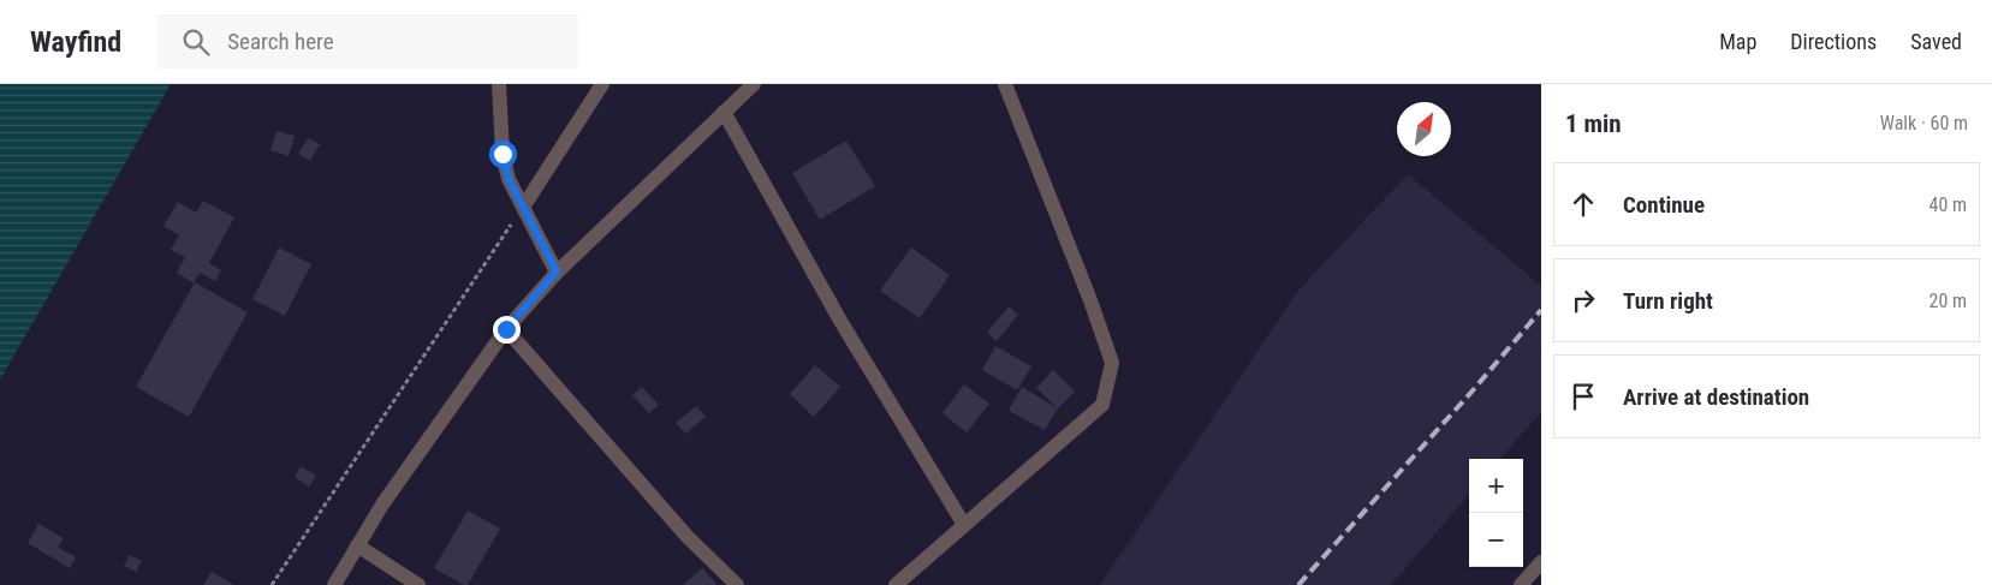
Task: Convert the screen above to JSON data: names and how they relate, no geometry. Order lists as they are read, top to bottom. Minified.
{"north":"top right","page":{"header":"Wayfind","search":"Search here","nav":["Map","Directions","Saved"],"heading":["1 min","Walk · 60 m"],"list":[["Continue","40 m"],["Turn right","20 m"],"Arrive at destination"],"map_buttons":["+","−"]}}
